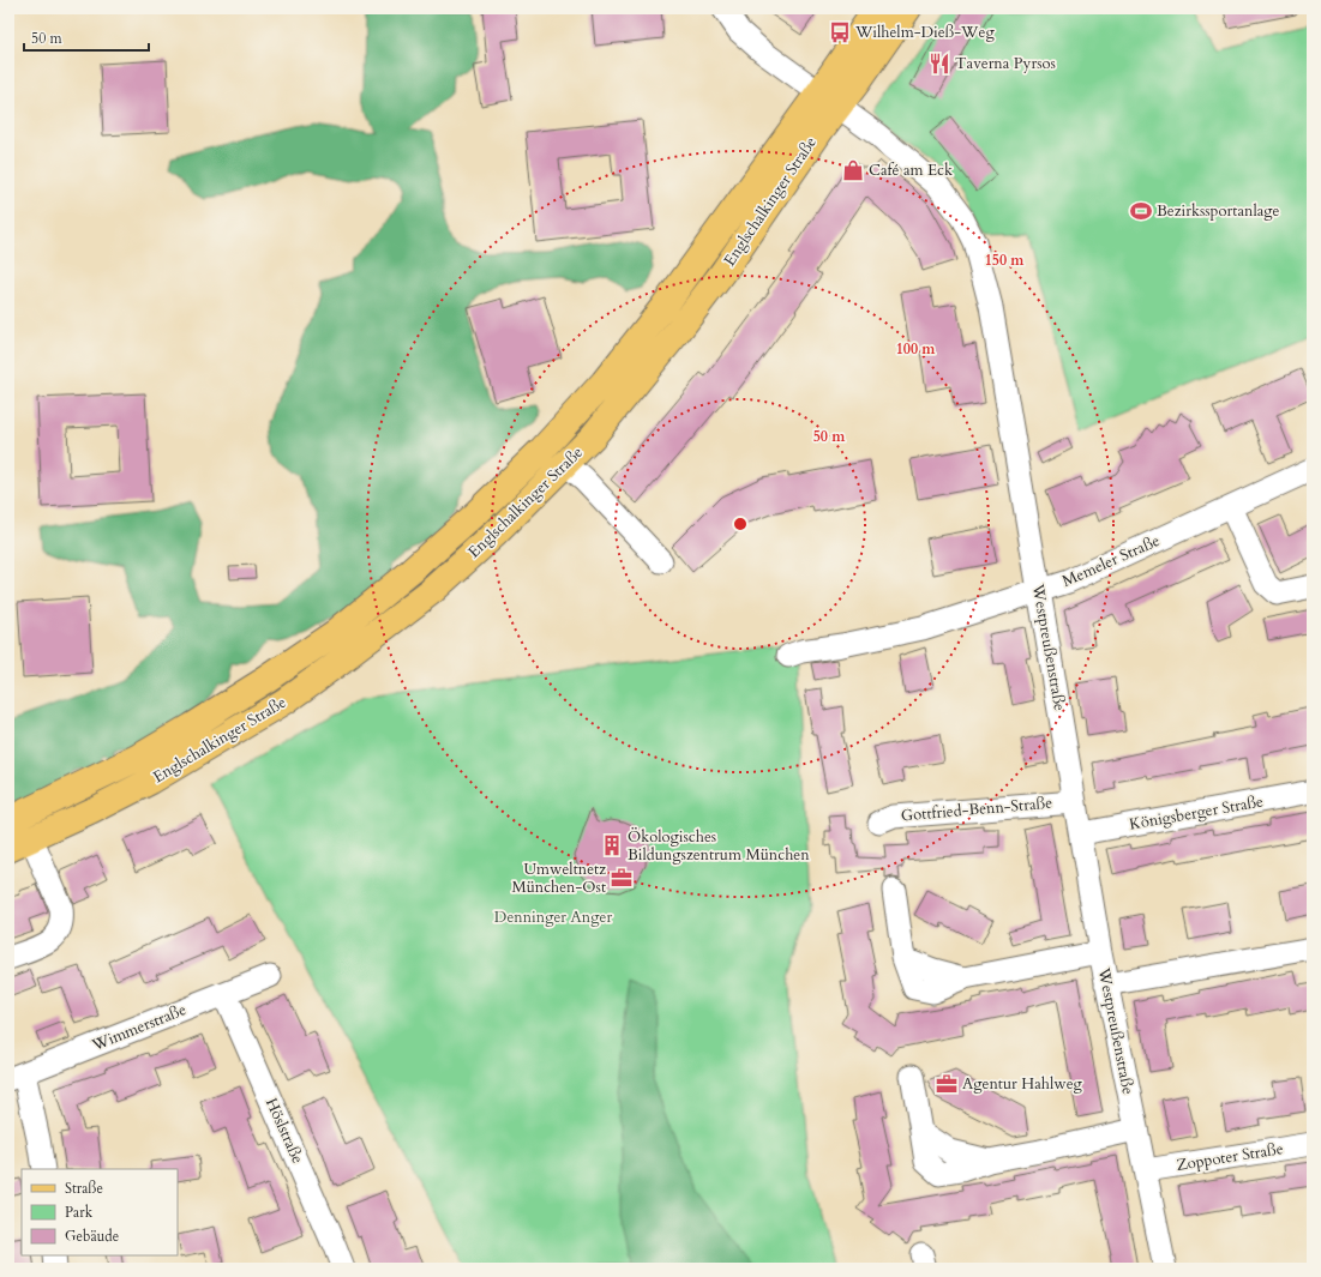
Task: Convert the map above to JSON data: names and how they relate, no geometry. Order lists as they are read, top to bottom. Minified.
{"streets":{"main road":["Englschalkinger Straße"],"street":["Memeler Straße","Westpreußenstraße","Gottfried-Benn-Straße","Königsberger Straße","Wimmerstraße","Höslstraße","Zoppoter Straße"]},"crossings":[["Englschalkinger Straße","Westpreußenstraße"],["Memeler Straße","Westpreußenstraße"],["Westpreußenstraße","Gottfried-Benn-Straße"],["Westpreußenstraße","Königsberger Straße"],["Westpreußenstraße","Zoppoter Straße"],["Wimmerstraße","Höslstraße"]],"parks":["Denninger Anger"],"places":{"bus stop":["Wilhelm-Dieß-Weg"],"restaurant":["Taverna Pyrsos"],"shop":["Café am Eck"],"sports":["Bezirkssportanlage"],"building":["Ökologisches Bildungszentrum München"],"office":["Umweltnetz München-Ost","Agentur Hahlweg"]},"legend":["Straße","Park","Gebäude"],"scale_bar":"50 m","rings":["150 m","100 m","50 m"]}
